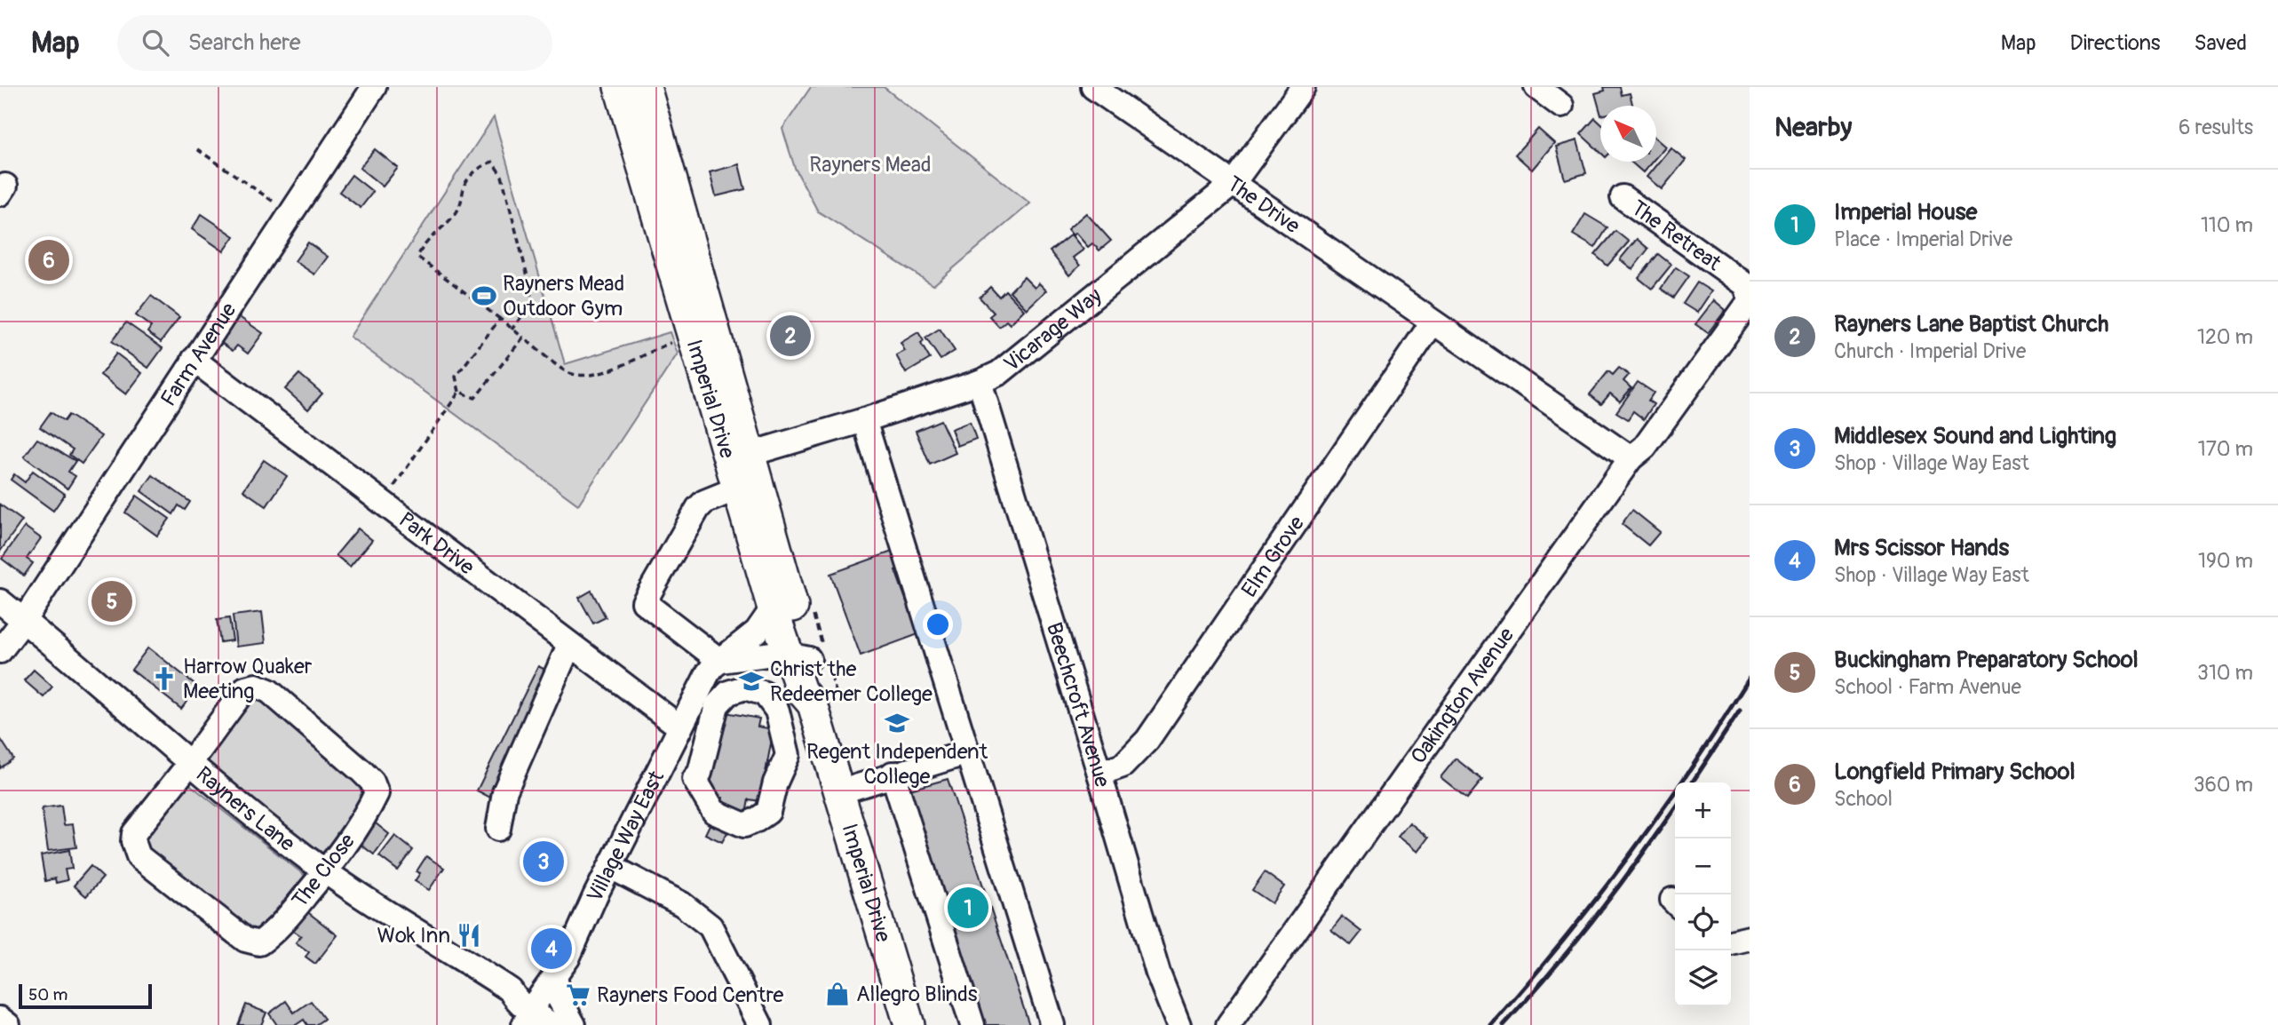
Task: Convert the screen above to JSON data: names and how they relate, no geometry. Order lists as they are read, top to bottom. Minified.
{"streets":{"main road":["Imperial Drive"],"street":["The Drive","The Retreat","Vicarage Way","Farm Avenue","Park Drive","Elm Grove","Oakington Avenue","Beechcroft Avenue","Rayners Lane","Village Way East","The Close"]},"crossings":[["The Drive","Vicarage Way"],["The Drive","Elm Grove"],["The Drive","Oakington Avenue"],["The Retreat","Oakington Avenue"],["Vicarage Way","Imperial Drive"],["Vicarage Way","Beechcroft Avenue"],["Farm Avenue","Park Drive"],["Farm Avenue","Rayners Lane"],["Imperial Drive","Village Way East"],["Park Drive","Village Way East"],["Elm Grove","Beechcroft Avenue"],["Rayners Lane","Village Way East"],["Rayners Lane","The Close"]],"parks":["Rayners Mead"],"places":{"sports":["Rayners Mead Outdoor Gym"],"church":["Harrow Quaker Meeting"],"school or university":["Christ the Redeemer College","Regent Independent College"],"restaurant":["Wok Inn"],"shop":["Allegro Blinds"],"supermarket":["Rayners Food Centre"]},"scale_bar":"50 m","north":"top left","page":{"header":"Map","search":"Search here","nav":["Map","Directions","Saved"],"heading":["Nearby","6 results"],"list":[{"mark":"1","name":"Imperial House","note":"Place · Imperial Drive","value":"110 m"},{"mark":"2","name":"Rayners Lane Baptist Church","note":"Church · Imperial Drive","value":"120 m"},{"mark":"3","name":"Middlesex Sound and Lighting","note":"Shop · Village Way East","value":"170 m"},{"mark":"4","name":"Mrs Scissor Hands","note":"Shop · Village Way East","value":"190 m"},{"mark":"5","name":"Buckingham Preparatory School","note":"School · Farm Avenue","value":"310 m"},{"mark":"6","name":"Longfield Primary School","note":"School","value":"360 m"}],"pins":["6","2","5","3","1","4"],"map_buttons":["+","−"],"scale":"50 m"}}
